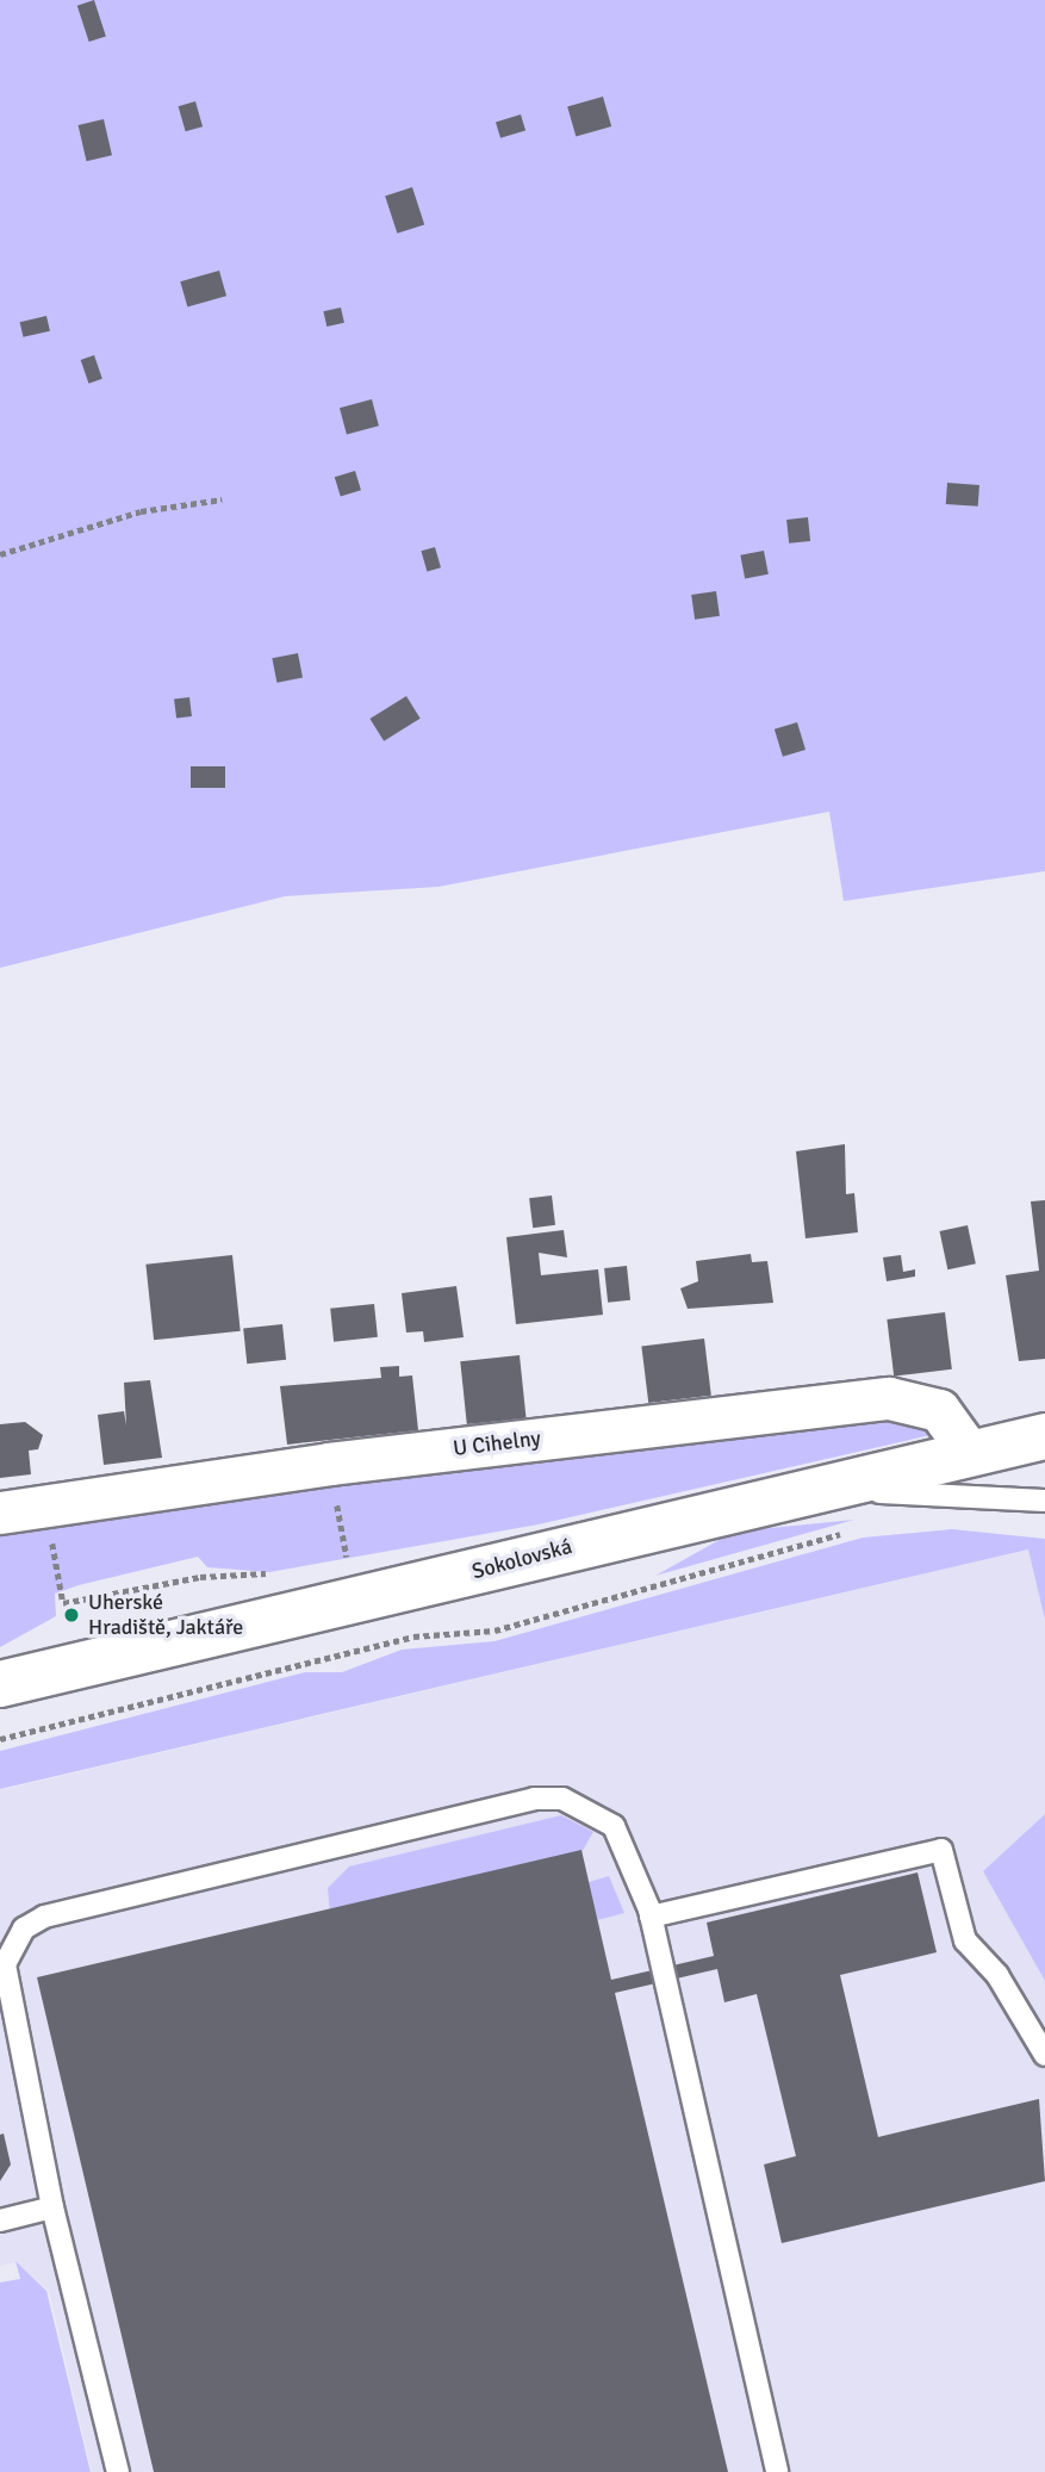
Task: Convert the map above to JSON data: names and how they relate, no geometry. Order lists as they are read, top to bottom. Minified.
{"streets":{"main road":["Sokolovská"],"street":["U Cihelny"]},"crossings":[["U Cihelny","Sokolovská"]],"places":["Uherské Hradiště, Jaktáře"]}
